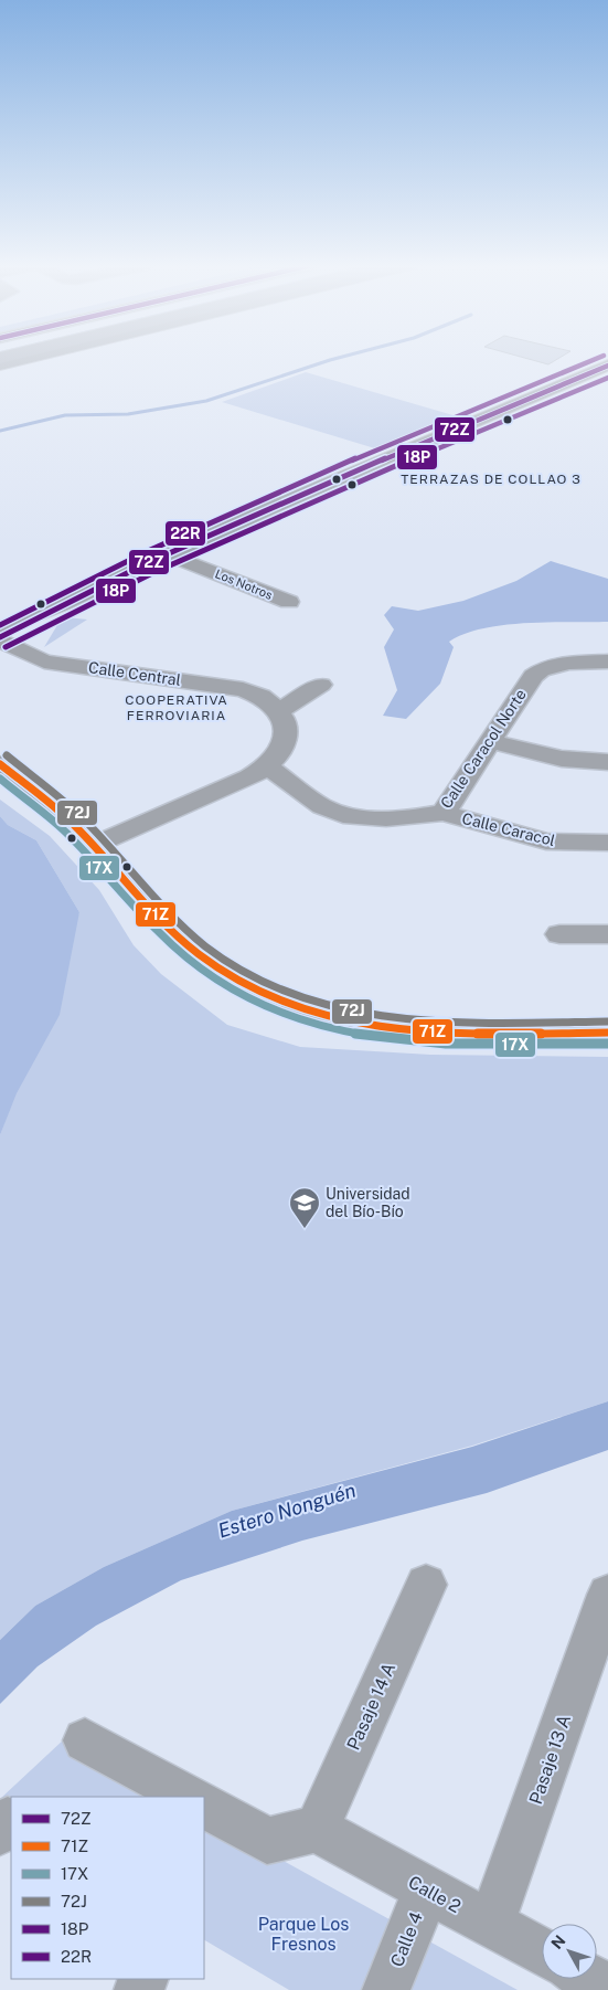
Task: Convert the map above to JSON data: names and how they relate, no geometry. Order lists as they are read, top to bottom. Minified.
{"streets":{"street":["Los Notros","Calle Central","Calle Caracol Norte","Calle Caracol","Pasaje 14 A","Pasaje 13 A","Calle 2","Calle 4"]},"crossings":[["Calle Caracol Norte","Calle Caracol"],["Pasaje 14 A","Calle 2"],["Pasaje 13 A","Calle 2"],["Calle 2","Calle 4"]],"districts":["TERRAZAS DE COLLAO 3","COOPERATIVA FERROVIARIA"],"water":["Estero Nonguén"],"parks":["Parque Los Fresnos"],"places":{"school or university":["Universidad del Bío-Bío"]},"lines":["transit line 22R","transit line 72Z","transit line 18P","transit line 72J","transit line 71Z","transit line 17X"],"legend":["72Z","71Z","17X","72J","18P","22R"],"north":"top left"}
